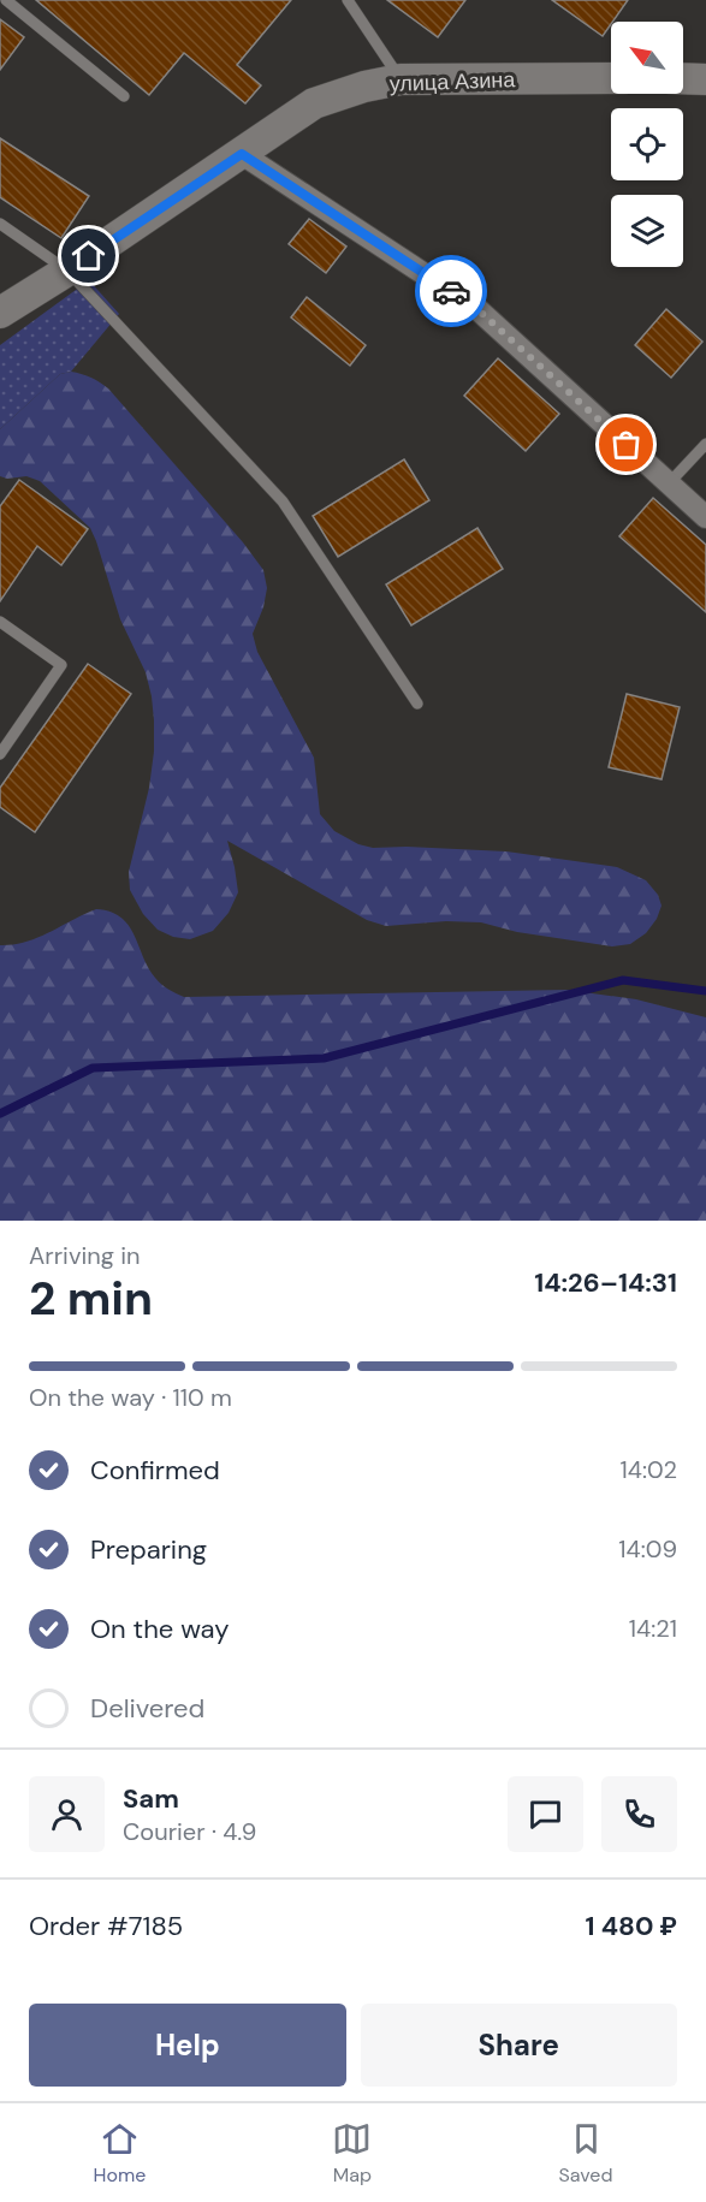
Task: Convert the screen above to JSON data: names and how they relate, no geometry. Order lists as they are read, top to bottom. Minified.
{"streets":{"street":["улица Азина"]},"north":"top left","page":{"heading":["2 min","Arriving in","14:26–14:31"],"panel":["Sam","Courier · 4.9","Order #7185","1 480 ₽"],"bar":"On the way · 110 m","list":[["Confirmed","14:02"],["Preparing","14:09"],["On the way","14:21"],"Delivered"],"buttons":["Help","Share"],"tabs":["Home","Map","Saved"]}}
